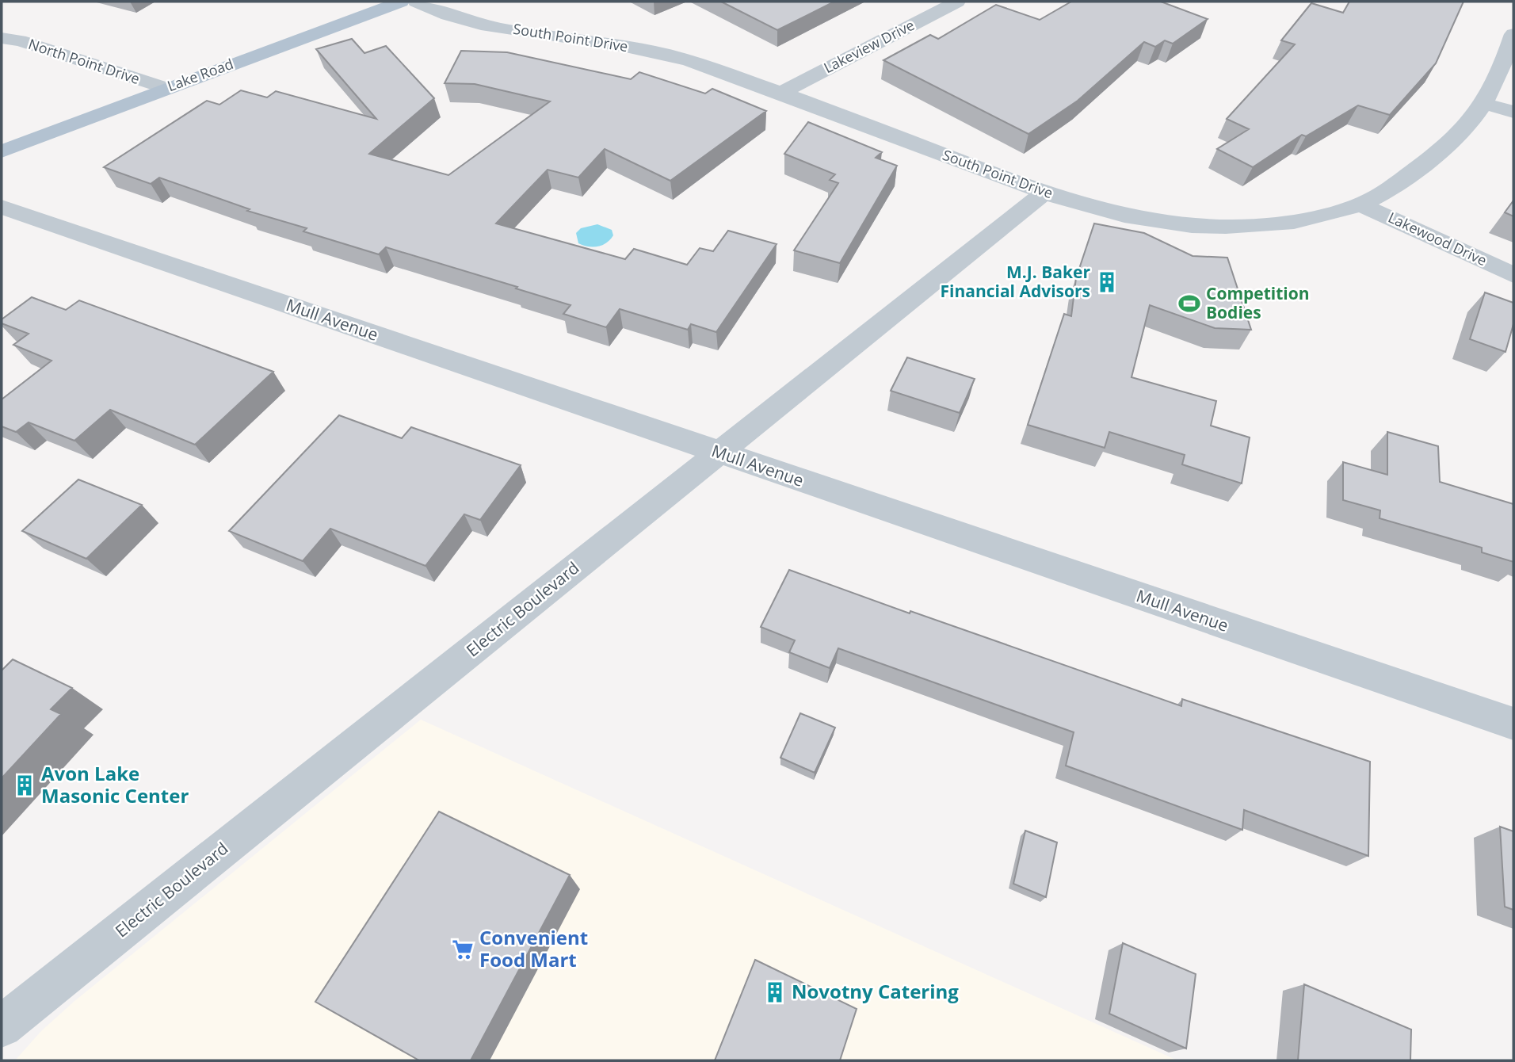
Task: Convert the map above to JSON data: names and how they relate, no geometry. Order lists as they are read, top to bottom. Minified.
{"streets":{"main road":["Lake Road"],"street":["South Point Drive","Lakeview Drive","North Point Drive","Lakewood Drive","Mull Avenue","Electric Boulevard"]},"crossings":[["South Point Drive","Lakeview Drive"],["South Point Drive","Lakewood Drive"],["South Point Drive","Electric Boulevard"],["North Point Drive","Lake Road"],["Mull Avenue","Electric Boulevard"]],"places":{"building":["M.J. Baker Financial Advisors","Avon Lake Masonic Center","Novotny Catering"],"sports":["Competition Bodies"],"supermarket":["Convenient Food Mart"]}}
